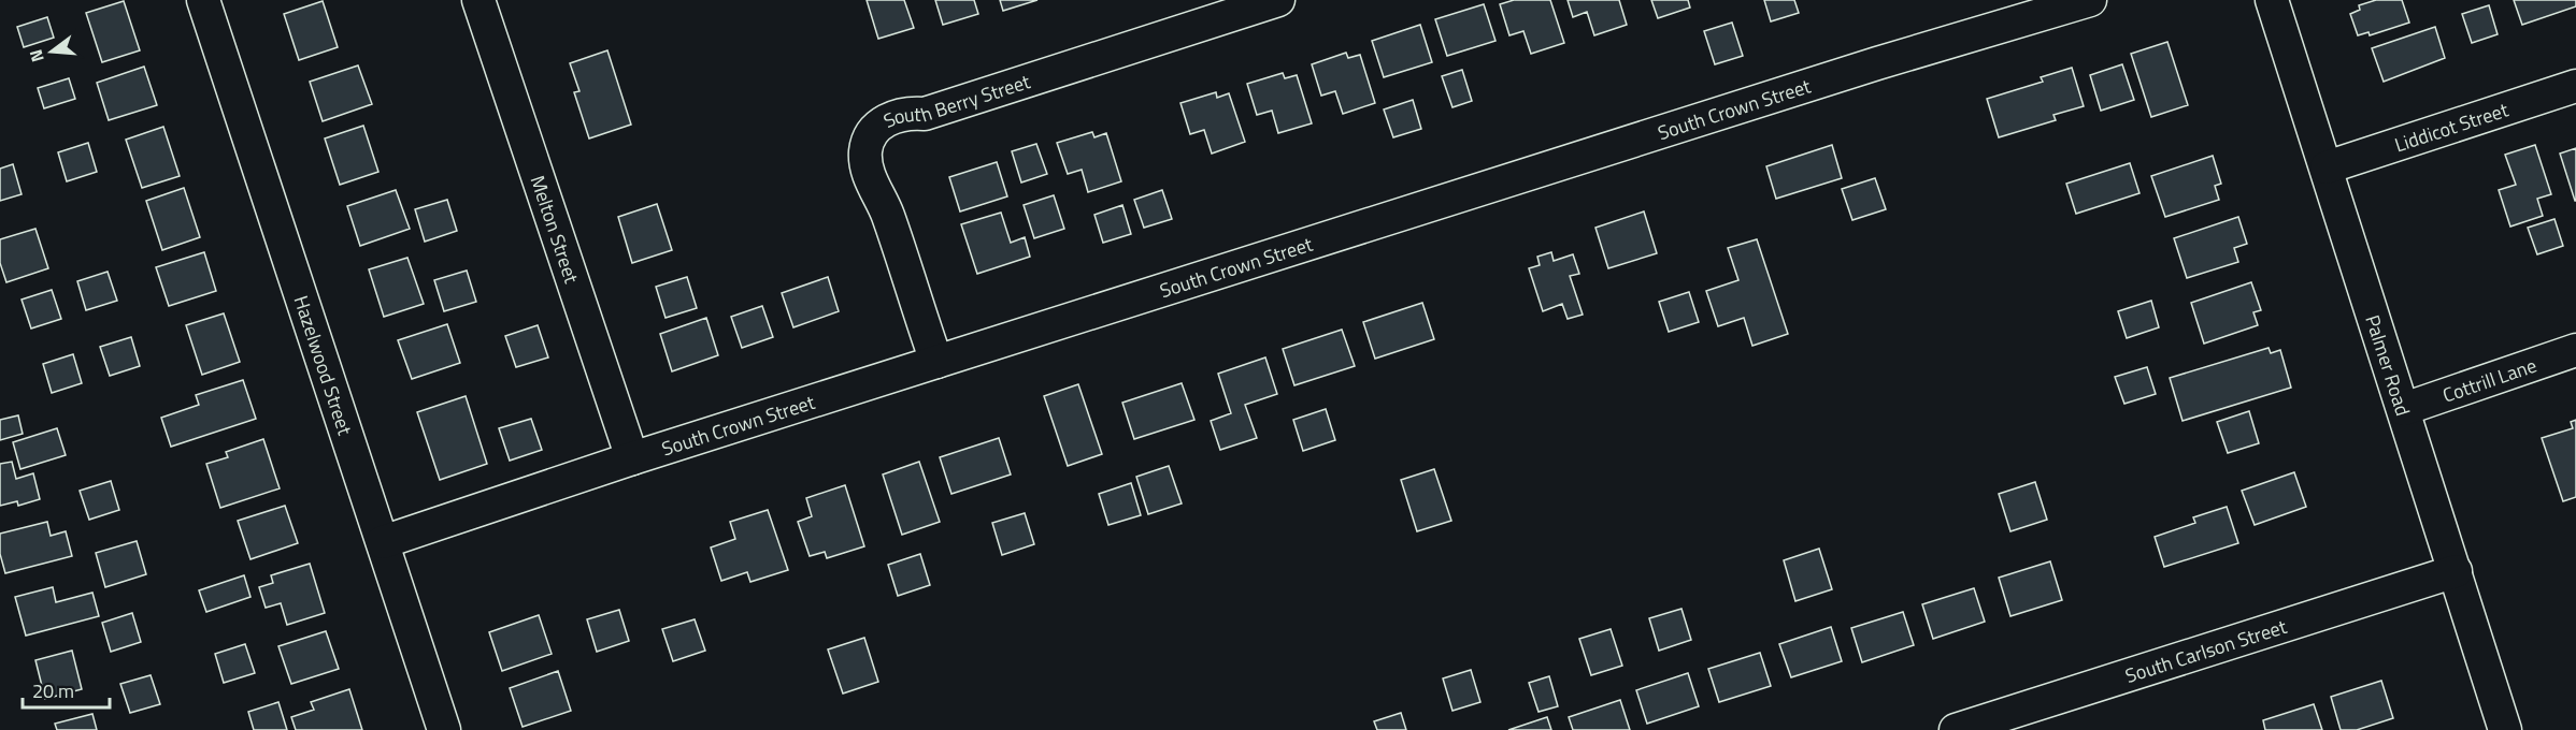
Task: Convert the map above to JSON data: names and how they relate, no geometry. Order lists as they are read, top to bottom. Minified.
{"streets":{"street":["South Berry Street","South Crown Street","Liddicot Street","Melton Street","Hazelwood Street","Palmer Road","Cottrill Lane","South Carlson Street"]},"crossings":[["South Berry Street","South Crown Street"],["South Crown Street","Melton Street"],["South Crown Street","Hazelwood Street"],["Liddicot Street","Palmer Road"],["Palmer Road","Cottrill Lane"],["Palmer Road","South Carlson Street"]],"scale_bar":"20 m","north":"left"}
